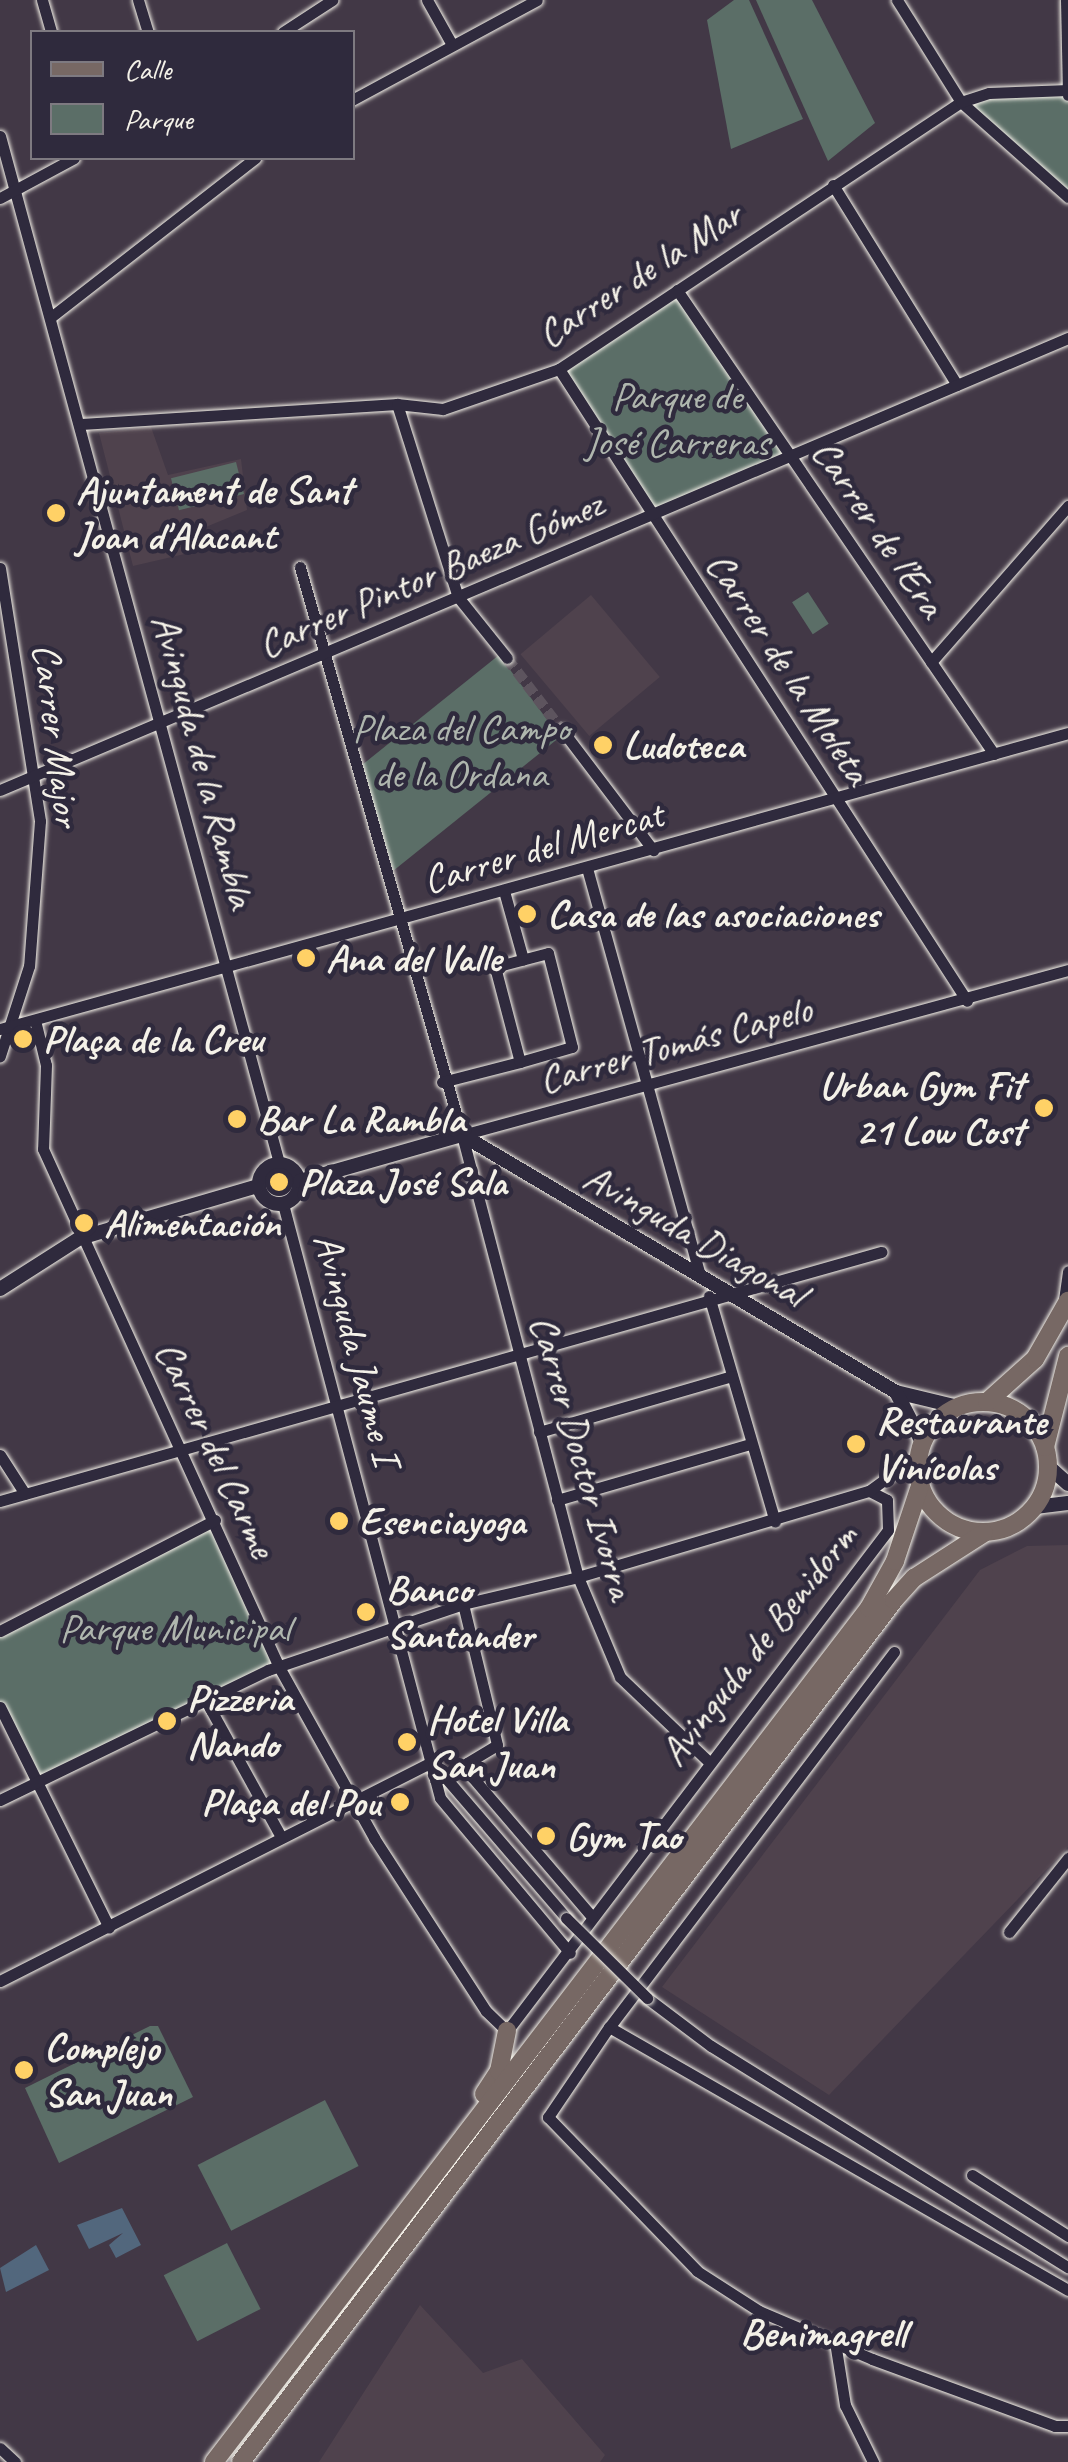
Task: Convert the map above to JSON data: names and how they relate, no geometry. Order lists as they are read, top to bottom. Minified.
{"streets":{"street":["Carrer de la Mar","Carrer de l’Era","Carrer Pintor Baeza Gómez","Carrer de la Moleta","Carrer Major","Avinguda de la Rambla","Carrer del Mercat","Carrer Tomás Capelo","Avinguda Diagonal","Avinguda Jaume I","Carrer del Carme","Carrer Doctor Ivorra","Avinguda de Benidorm"]},"crossings":[["Carrer de la Mar","Carrer de l’Era"],["Carrer de la Mar","Carrer de la Moleta"],["Carrer de la Mar","Avinguda de la Rambla"],["Carrer de l’Era","Carrer Pintor Baeza Gómez"],["Carrer de l’Era","Carrer del Mercat"],["Carrer Pintor Baeza Gómez","Carrer de la Moleta"],["Carrer Pintor Baeza Gómez","Carrer Major"],["Carrer Pintor Baeza Gómez","Avinguda de la Rambla"],["Carrer Pintor Baeza Gómez","Carrer Doctor Ivorra"],["Carrer de la Moleta","Carrer del Mercat"],["Carrer de la Moleta","Carrer Tomás Capelo"],["Avinguda de la Rambla","Carrer del Mercat"],["Avinguda de la Rambla","Carrer Tomás Capelo"],["Avinguda de la Rambla","Avinguda Jaume I"],["Carrer del Mercat","Carrer del Carme"],["Carrer del Mercat","Carrer Doctor Ivorra"],["Carrer Tomás Capelo","Avinguda Diagonal"],["Carrer Tomás Capelo","Avinguda Jaume I"],["Carrer Tomás Capelo","Carrer Doctor Ivorra"],["Avinguda Diagonal","Carrer Doctor Ivorra"],["Avinguda Jaume I","Avinguda de Benidorm"],["Carrer del Carme","Avinguda de Benidorm"],["Carrer Doctor Ivorra","Avinguda de Benidorm"]],"districts":["Benimagrell"],"parks":["Parque de José Carreras","Plaza del Campo de la Ordana","Parque Municipal"],"places":["Ajuntament de Sant Joan d'Alacant","Ludoteca","Casa de las asociaciones","Ana del Valle","Plaça de la Creu","Urban Gym Fit 21 Low Cost","Bar La Rambla","Plaza José Sala","Alimentación","Restaurante Vinícolas","Esenciayoga","Banco Santander","Pizzeria Nando","Hotel Villa San Juan","Plaça del Pou","Gym Tao","Complejo San Juan"],"legend":["Calle","Parque"]}
